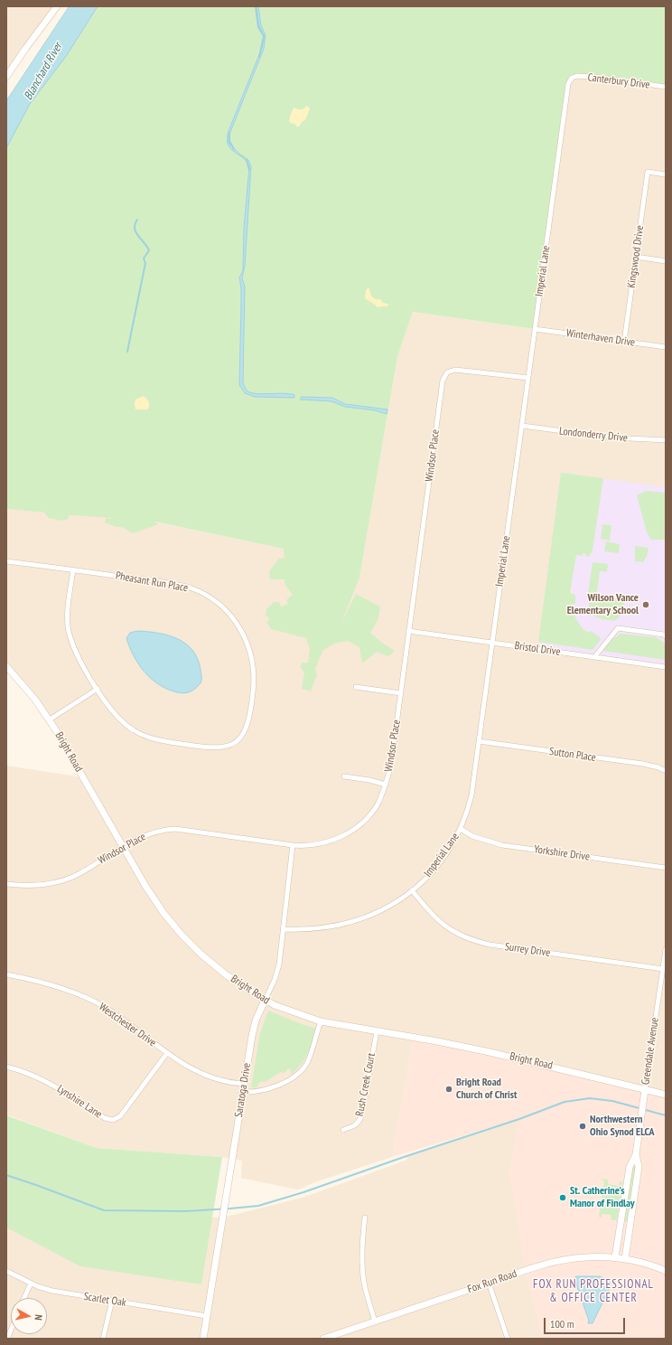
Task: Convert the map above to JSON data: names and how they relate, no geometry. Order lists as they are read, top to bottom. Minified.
{"streets":{"street":["Canterbury Drive","Kingswood Drive","Imperial Lane","Winterhaven Drive","Londonderry Drive","Windsor Place","Pheasant Run Place","Bristol Drive","Bright Road","Sutton Place","Yorkshire Drive","Surrey Drive","Westchester Drive","Greendale Avenue","Rush Creek Court","Saratoga Drive","Lynshire Lane","Fox Run Road","Scarlet Oak"]},"crossings":[["Canterbury Drive","Imperial Lane"],["Kingswood Drive","Winterhaven Drive"],["Imperial Lane","Winterhaven Drive"],["Imperial Lane","Londonderry Drive"],["Imperial Lane","Windsor Place"],["Imperial Lane","Bristol Drive"],["Imperial Lane","Sutton Place"],["Imperial Lane","Yorkshire Drive"],["Imperial Lane","Surrey Drive"],["Imperial Lane","Saratoga Drive"],["Windsor Place","Bristol Drive"],["Windsor Place","Bright Road"],["Windsor Place","Saratoga Drive"],["Bright Road","Greendale Avenue"],["Bright Road","Rush Creek Court"],["Bright Road","Saratoga Drive"],["Surrey Drive","Greendale Avenue"],["Westchester Drive","Saratoga Drive"],["Westchester Drive","Lynshire Lane"],["Greendale Avenue","Fox Run Road"],["Saratoga Drive","Scarlet Oak"]],"districts":["FOX RUN PROFESSIONAL & OFFICE CENTER"],"water":["Blanchard River"],"places":["Wilson Vance Elementary School","Bright Road Church of Christ","Northwestern Ohio Synod ELCA","St. Catherine's Manor of Findlay"],"scale_bar":"100 m","north":"right"}
